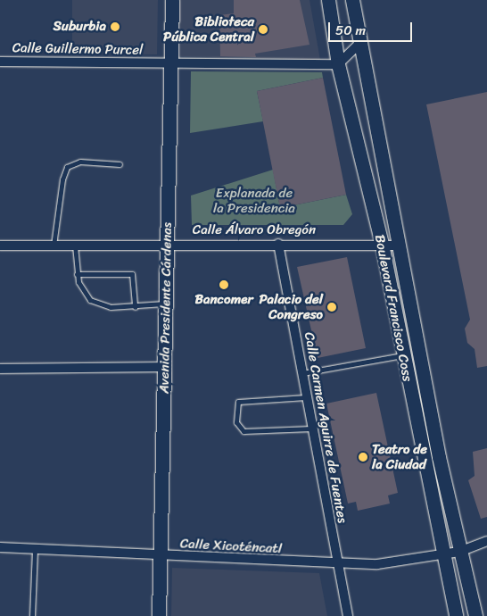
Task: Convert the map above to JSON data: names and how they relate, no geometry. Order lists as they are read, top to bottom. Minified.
{"streets":{"main road":["Avenida Presidente Cárdenas","Boulevard Francisco Coss"],"street":["Calle Guillermo Purcel","Calle Álvaro Obregón","Calle Carmen Aguirre de Fuentes","Calle Xicoténcatl"]},"crossings":[["Calle Guillermo Purcel","Avenida Presidente Cárdenas"],["Calle Guillermo Purcel","Boulevard Francisco Coss"],["Calle Álvaro Obregón","Avenida Presidente Cárdenas"],["Calle Álvaro Obregón","Boulevard Francisco Coss"],["Calle Álvaro Obregón","Calle Carmen Aguirre de Fuentes"],["Avenida Presidente Cárdenas","Calle Xicoténcatl"],["Boulevard Francisco Coss","Calle Xicoténcatl"],["Calle Carmen Aguirre de Fuentes","Calle Xicoténcatl"]],"parks":["Explanada de la Presidencia"],"places":["Suburbia","Biblioteca Pública Central","Bancomer","Palacio del Congreso","Teatro de la Ciudad"],"scale_bar":"50 m"}
